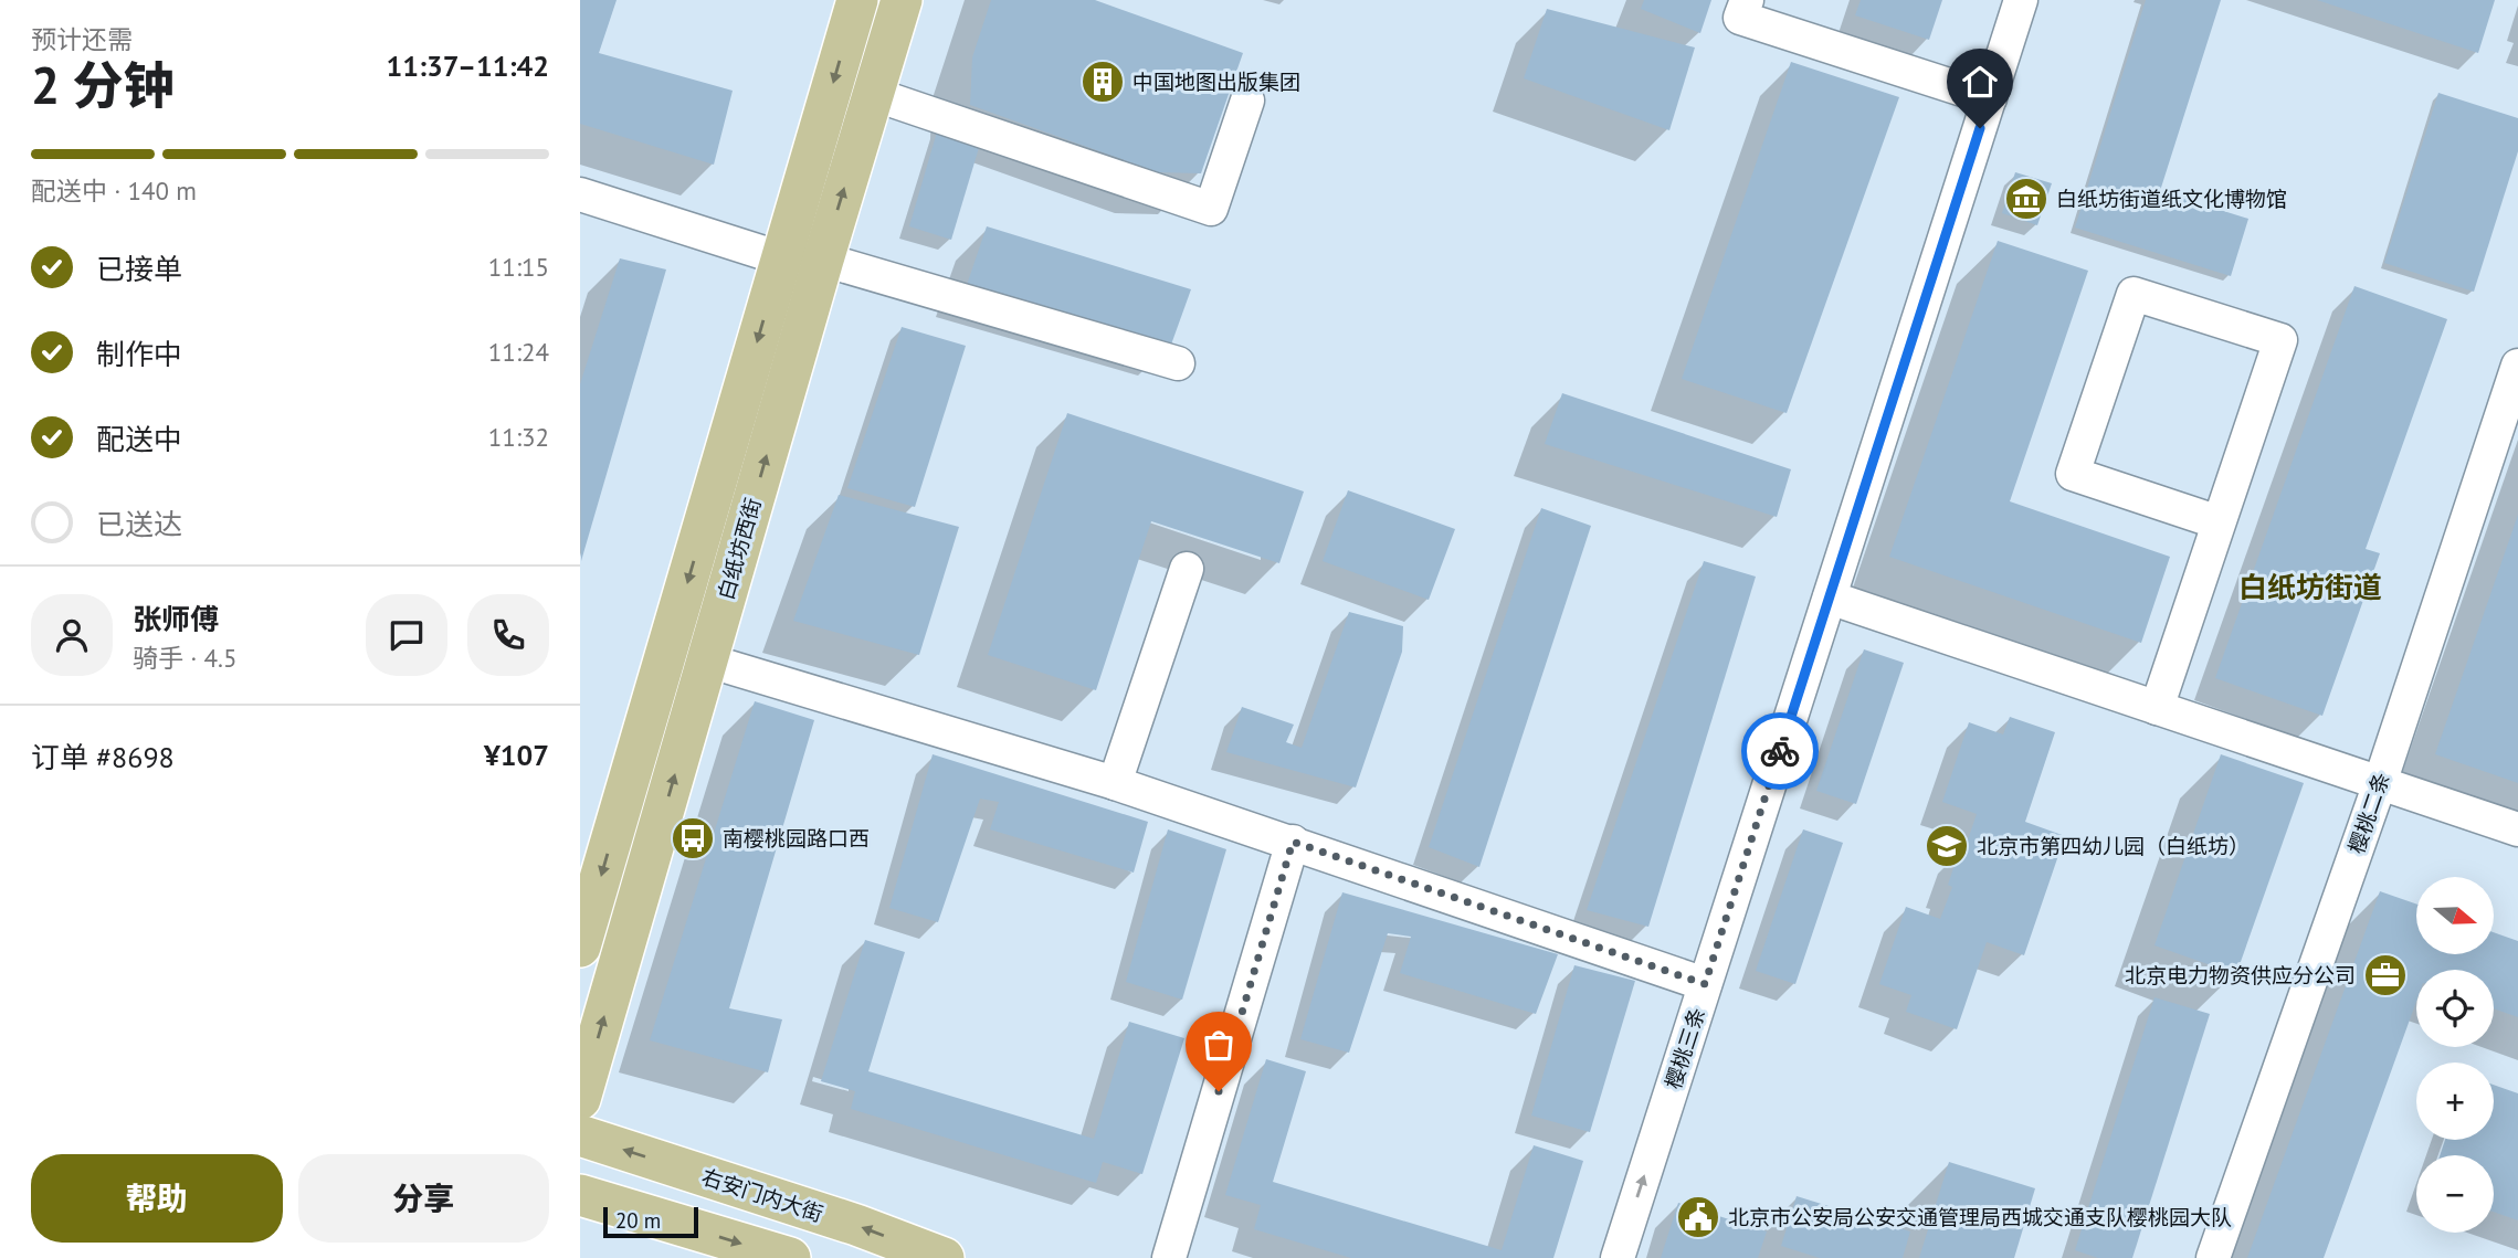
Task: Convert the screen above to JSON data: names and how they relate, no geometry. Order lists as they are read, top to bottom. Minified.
{"streets":{"main road":["白纸坊西街","右安门内大街"],"street":["樱桃二条","樱桃三条"]},"districts":["白纸坊街道"],"places":{"building":["中国地图出版集团"],"museum":["白纸坊街道纸文化博物馆"],"bus stop":["南樱桃园路口西"],"school or university":["北京市第四幼儿园（白纸坊）"],"office":["北京电力物资供应分公司"],"public building":["北京市公安局公安交通管理局西城交通支队樱桃园大队"]},"scale_bar":"20 m","north":"right","page":{"heading":["2 分钟","预计还需","11:37–11:42"],"panel":["张师傅","骑手 · 4.5","订单 #8698","¥107"],"bar":"配送中 · 140 m","list":[["已接单","11:15"],["制作中","11:24"],["配送中","11:32"],"已送达"],"map_buttons":["+","−"],"buttons":["帮助","分享"],"scale":"20 m"}}
